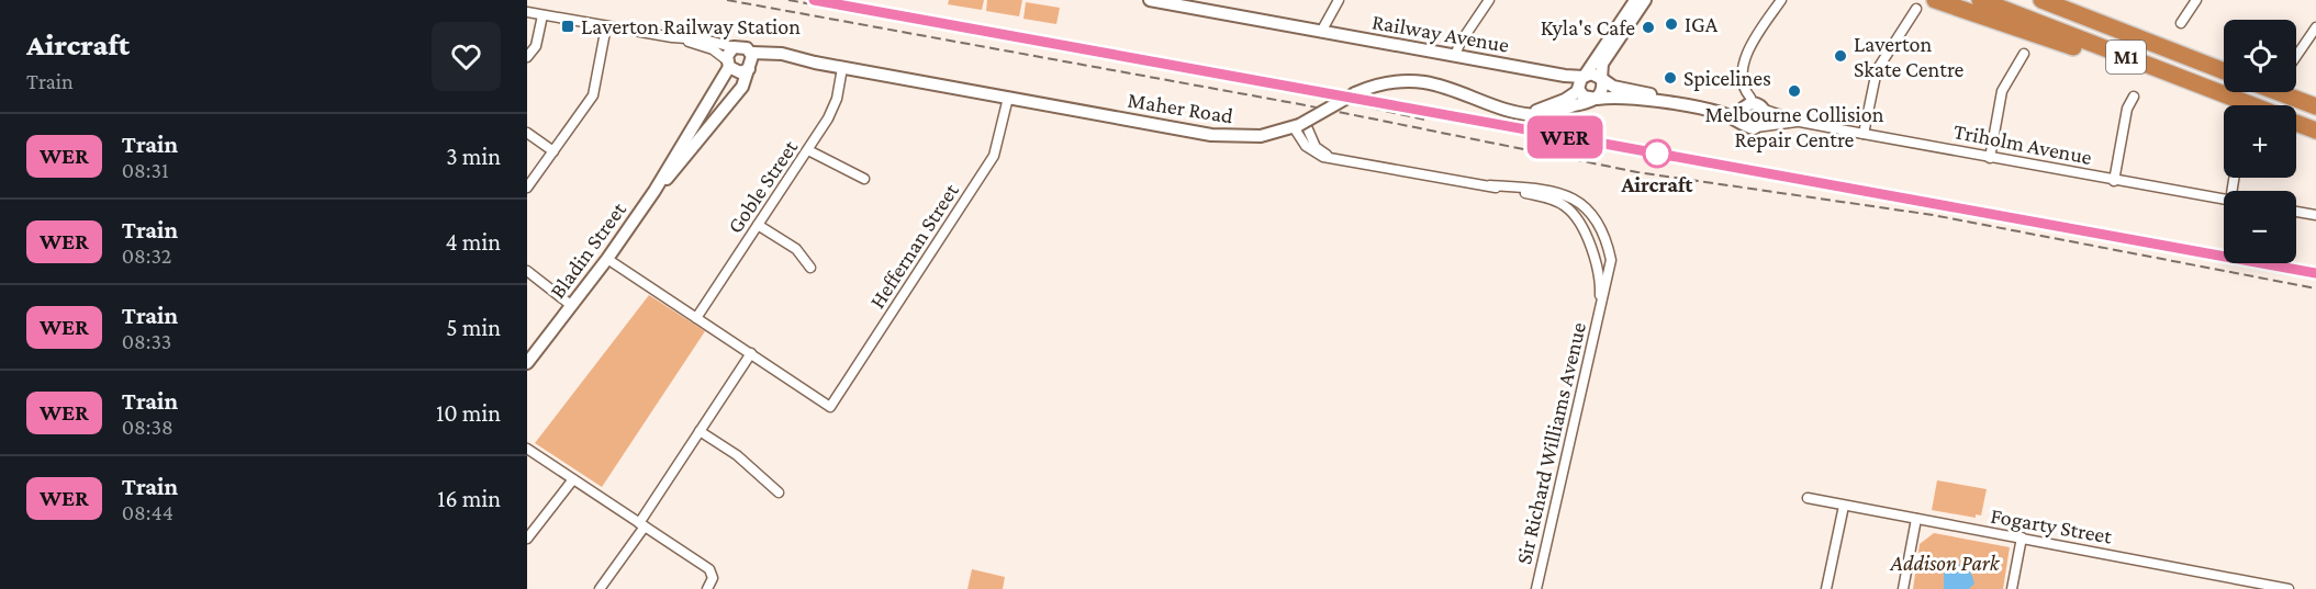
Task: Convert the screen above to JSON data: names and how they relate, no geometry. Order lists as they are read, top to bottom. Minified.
{"streets":{"highway":["M1"],"street":["Railway Avenue","Maher Road","Triholm Avenue","Goble Street","Heffernan Street","Bladin Street","Sir Richard Williams Avenue","Fogarty Street"]},"crossings":[["Railway Avenue","Maher Road"],["Maher Road","Goble Street"],["Maher Road","Heffernan Street"],["Maher Road","Bladin Street"],["Maher Road","Sir Richard Williams Avenue"]],"parks":["Addison Park"],"places":{"other":["IGA","Kyla's Cafe","Laverton Skate Centre","Spicelines","Melbourne Collision Repair Centre","Aircraft"],"transit":["Laverton Railway Station"]},"page":{"heading":["Aircraft","Train"],"on_map":"WER","map_buttons":["+","−"],"list":[{"mark":"WER","name":"Train","note":"08:31","value":"3 min"},{"mark":"WER","name":"Train","note":"08:32","value":"4 min"},{"mark":"WER","name":"Train","note":"08:33","value":"5 min"},{"mark":"WER","name":"Train","note":"08:38","value":"10 min"},{"mark":"WER","name":"Train","note":"08:44","value":"16 min"}]}}
